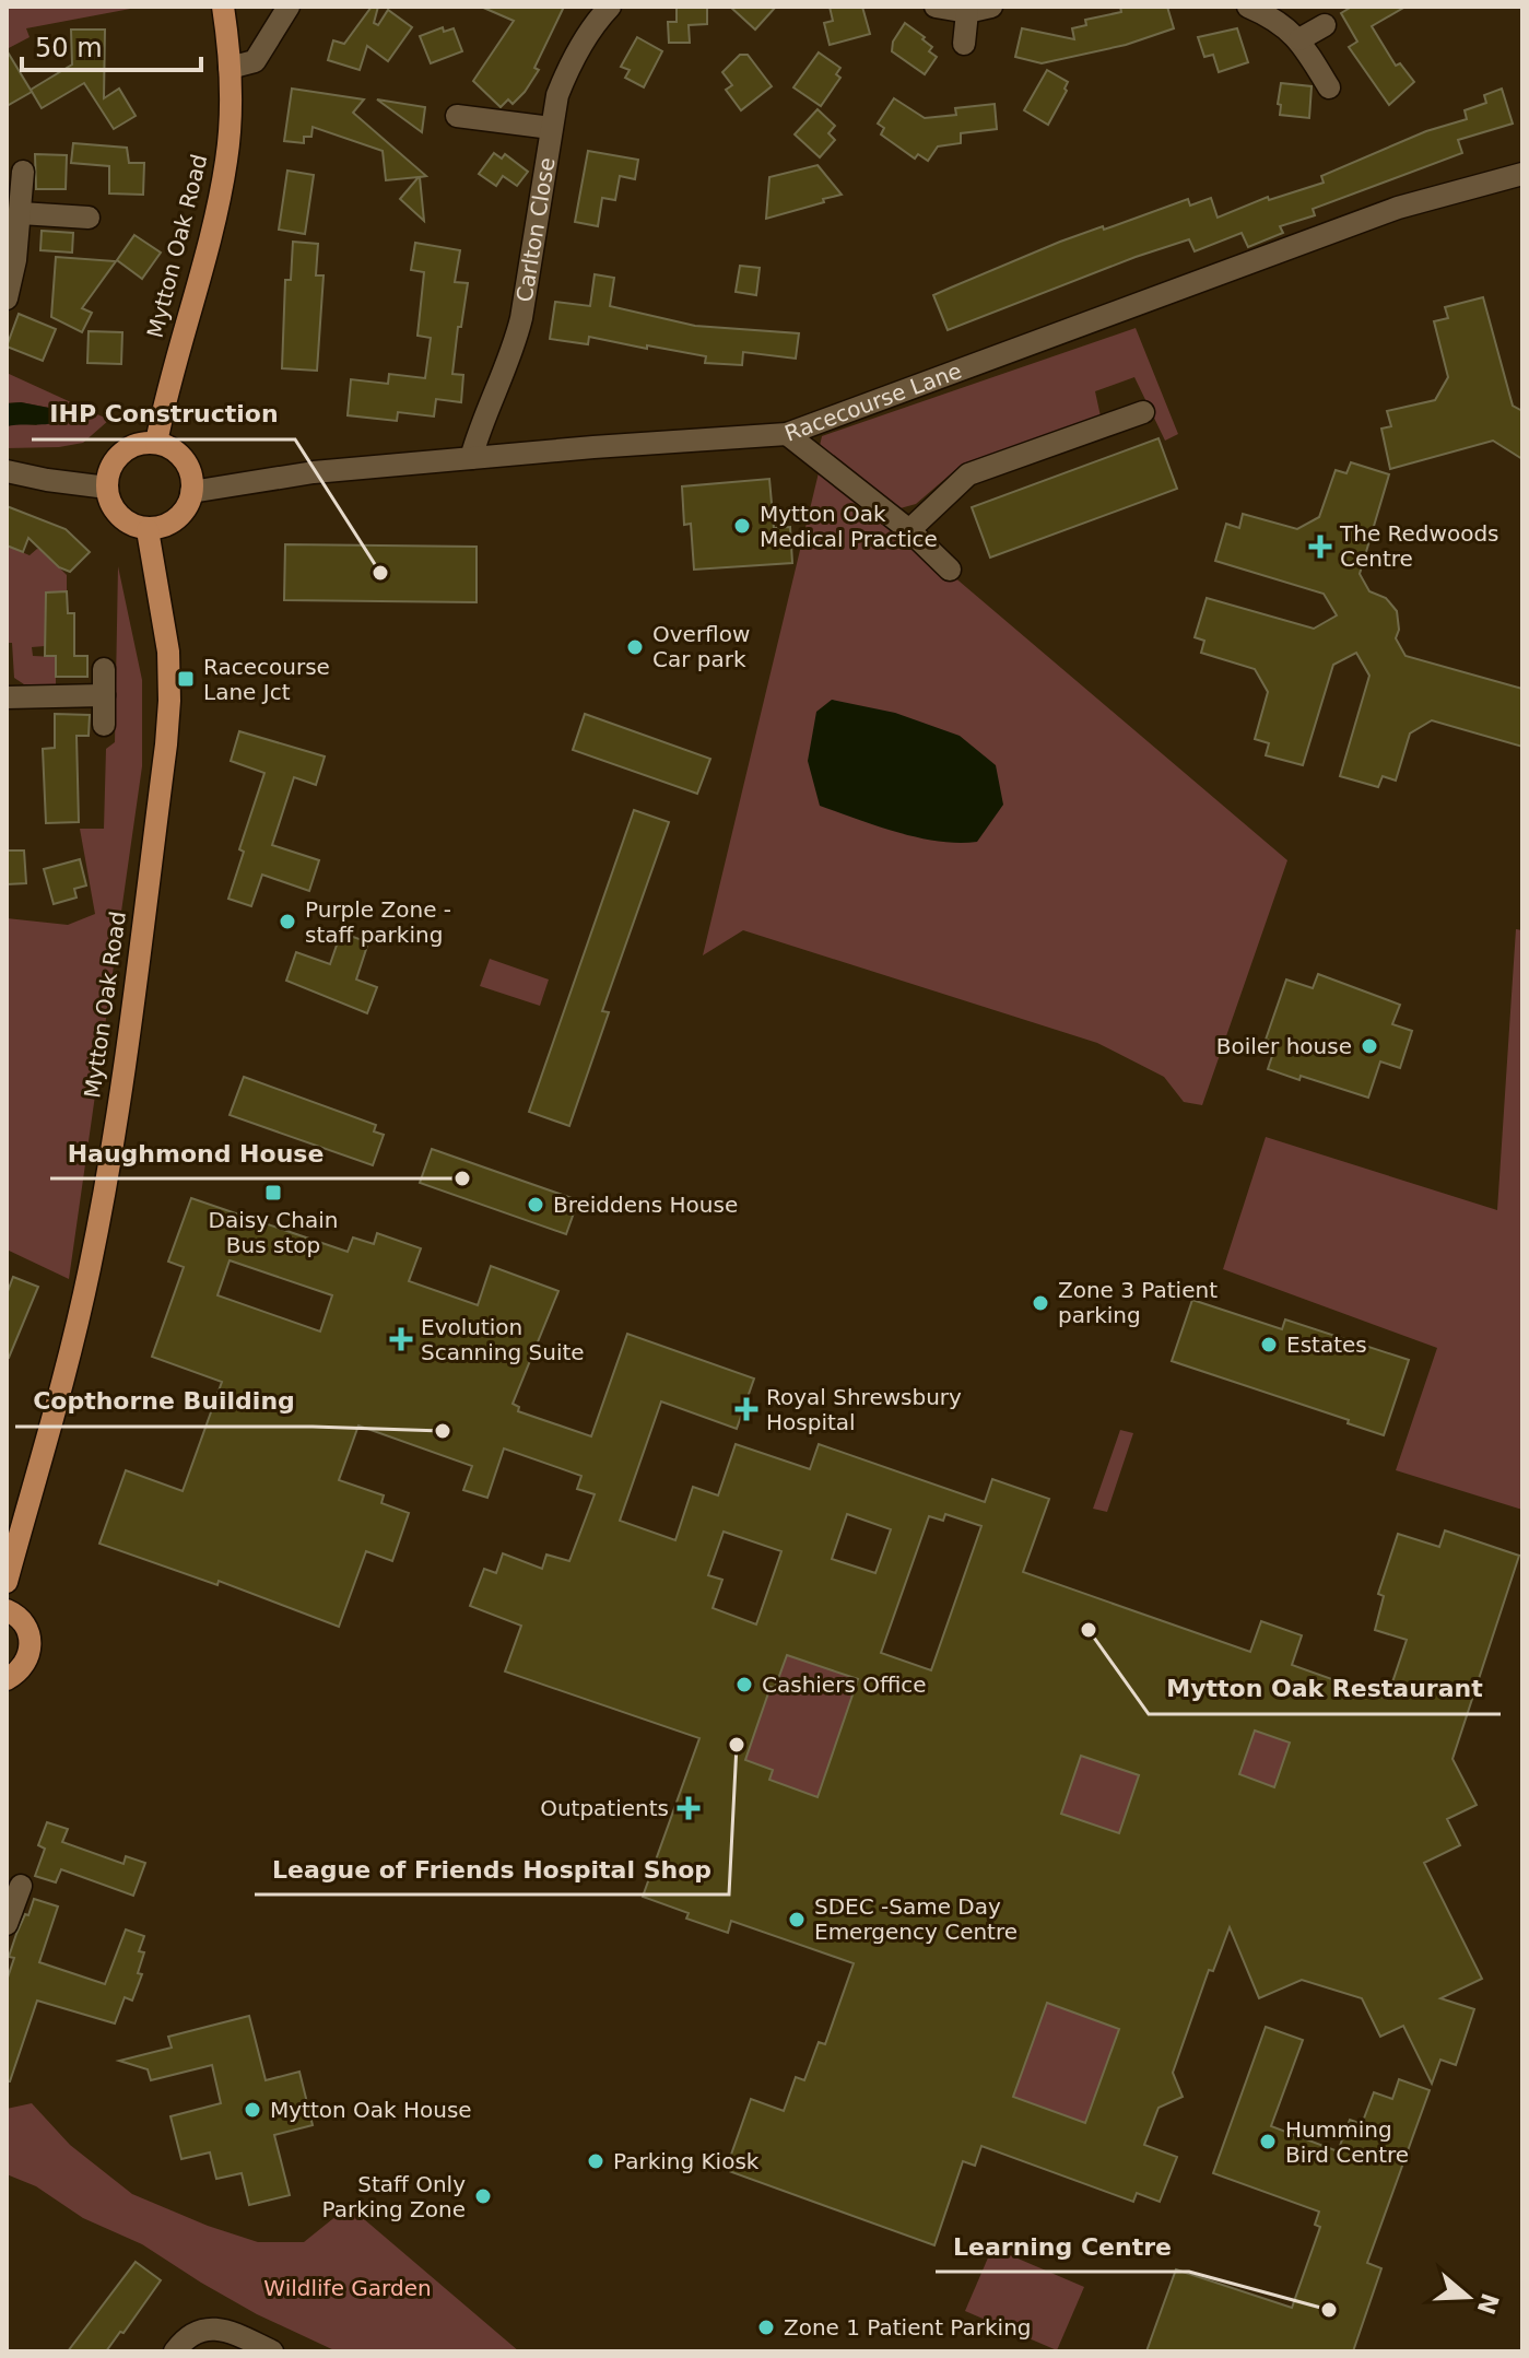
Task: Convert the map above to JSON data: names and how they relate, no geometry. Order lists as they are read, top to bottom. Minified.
{"streets":{"main road":["Mytton Oak Road"],"street":["Carlton Close","Racecourse Lane"]},"crossings":[["Carlton Close","Racecourse Lane"],["Mytton Oak Road","Racecourse Lane"]],"parks":["Wildlife Garden"],"places":{"other":["Mytton Oak Medical Practice","IHP Construction","Overflow Car park","Purple Zone - staff parking","Boiler house","Haughmond House","Breiddens House","Zone 3 Patient parking","Estates","Copthorne Building","Mytton Oak Restaurant","Cashiers Office","League of Friends Hospital Shop","SDEC -Same Day Emergency Centre","Mytton Oak House","Humming Bird Centre","Parking Kiosk","Staff Only Parking Zone","Learning Centre","Zone 1 Patient Parking"],"health":["The Redwoods Centre","Evolution Scanning Suite","Royal Shrewsbury Hospital","Outpatients"],"transit":["Racecourse Lane Jct","Daisy Chain Bus stop"]},"scale_bar":"50 m","north":"right"}
